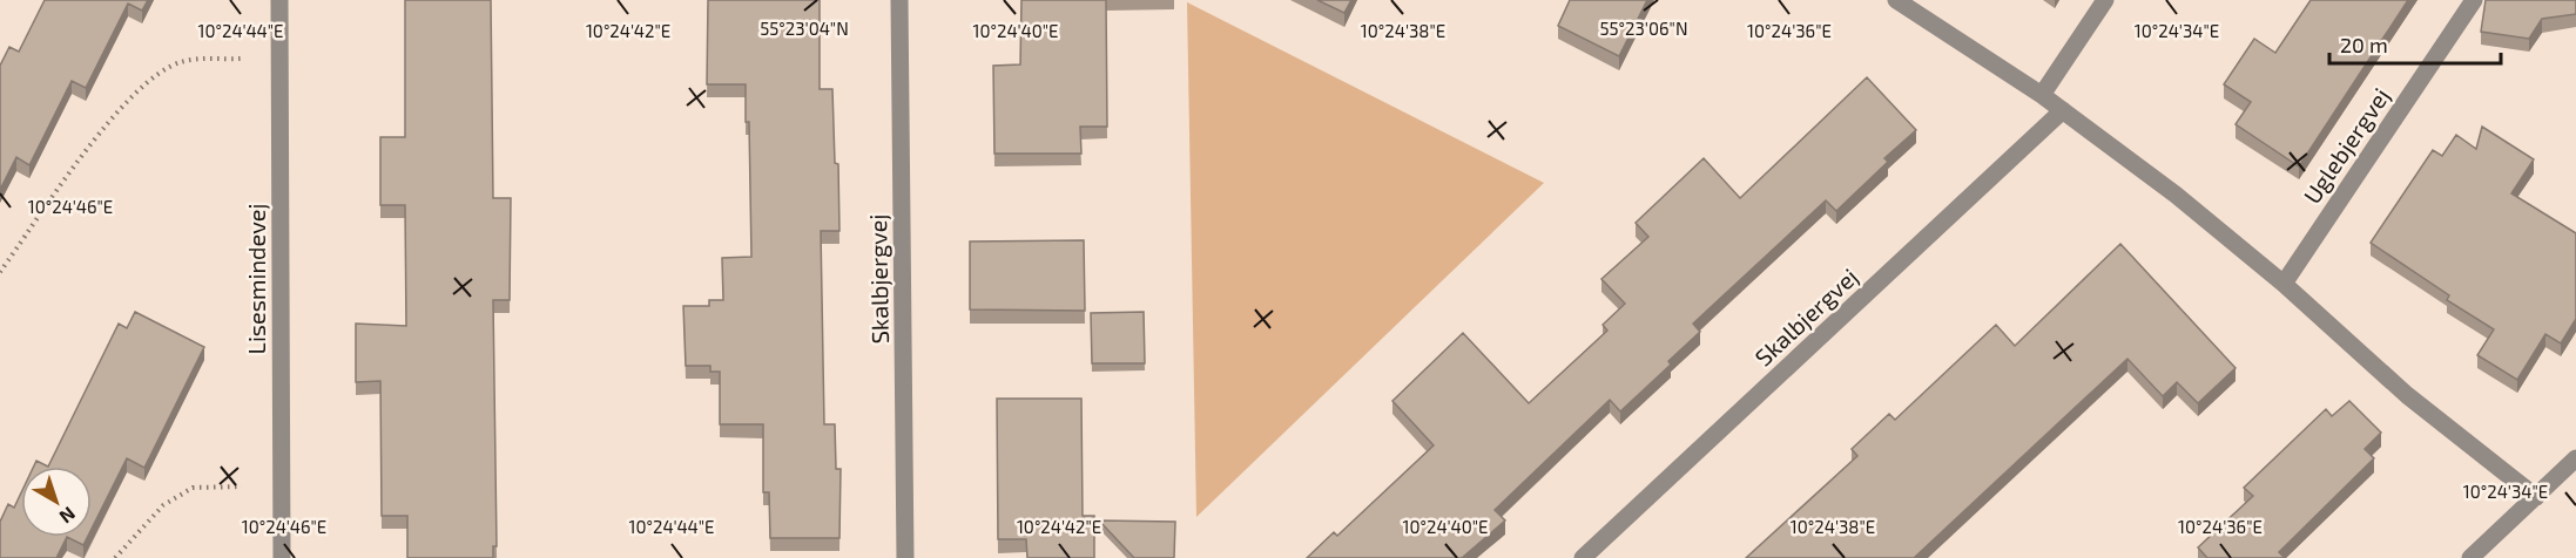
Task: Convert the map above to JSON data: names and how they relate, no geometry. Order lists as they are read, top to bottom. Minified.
{"streets":{"street":["Uglebjergvej","Lisesmindevej","Skalbjergvej"]},"scale_bar":"20 m","north":"bottom right","coordinates":["55°23'04\"N","55°23'06\"N","10°24'44\"E","10°24'42\"E","10°24'40\"E","10°24'38\"E","10°24'36\"E","10°24'34\"E","10°24'46\"E"]}
